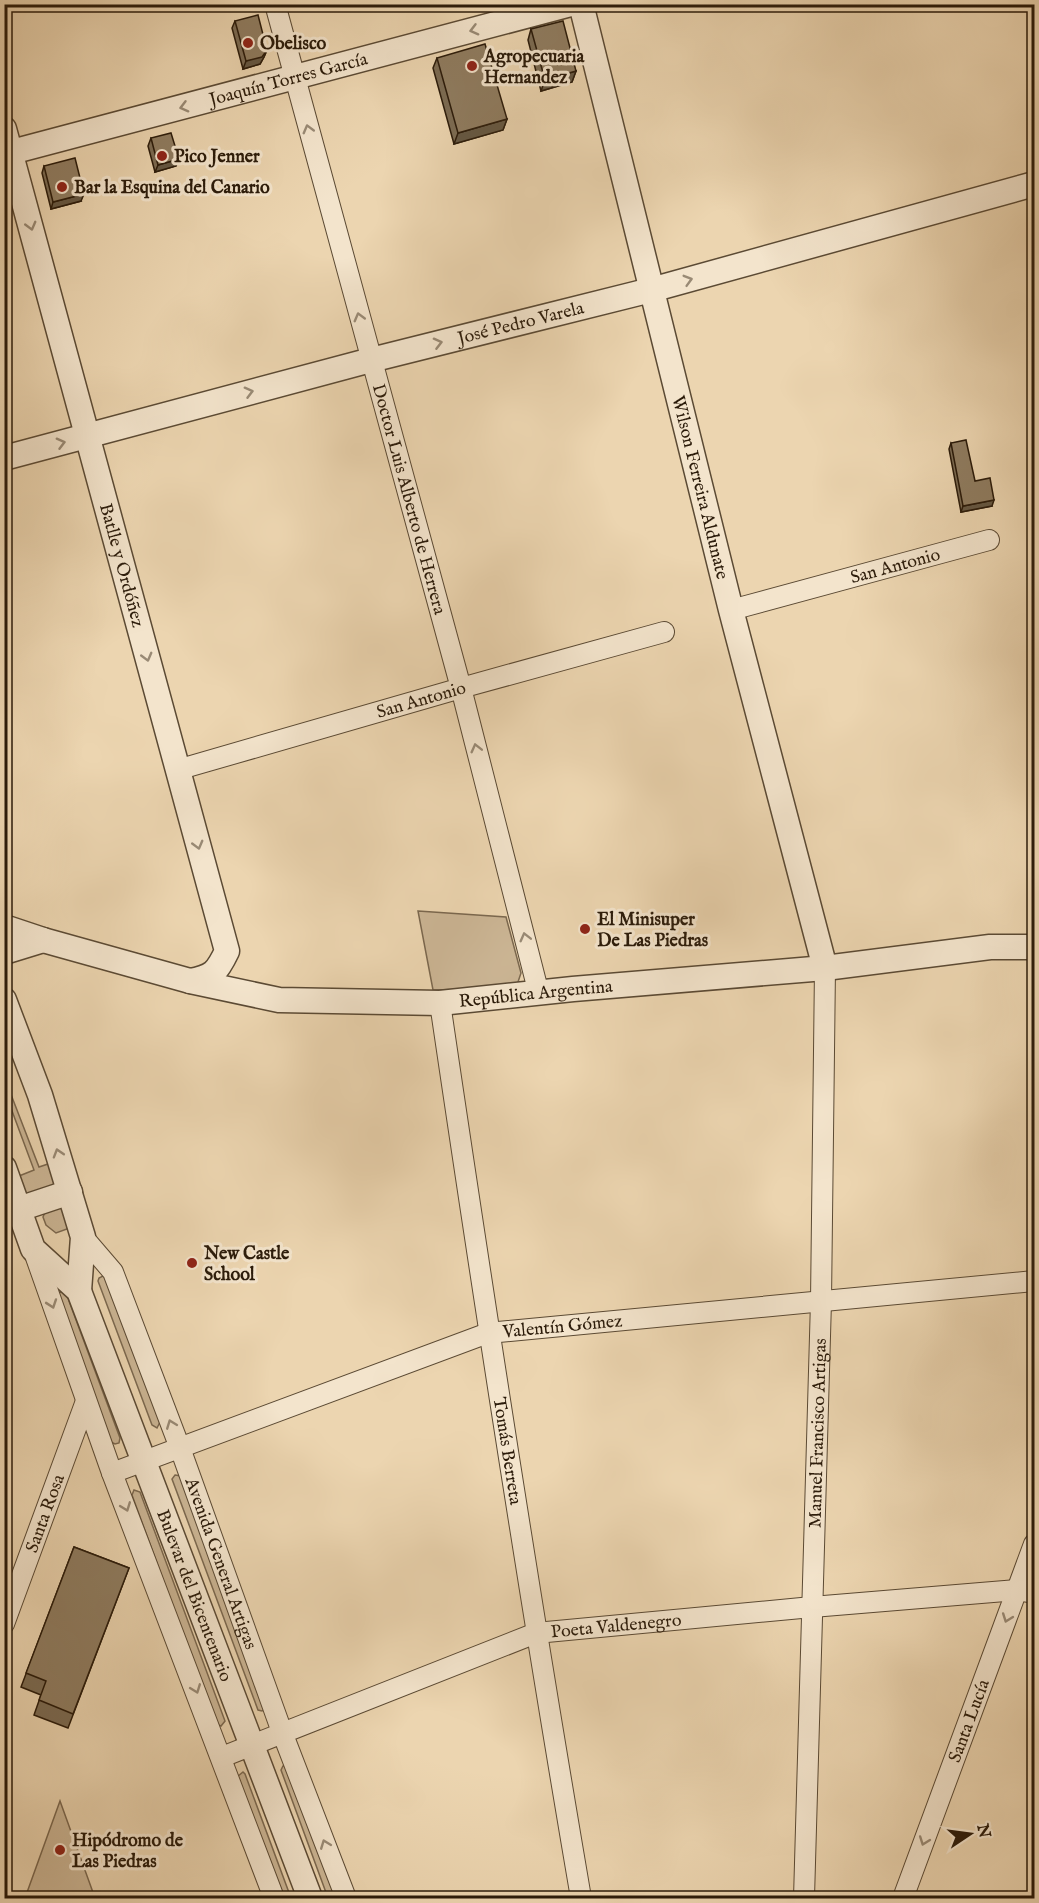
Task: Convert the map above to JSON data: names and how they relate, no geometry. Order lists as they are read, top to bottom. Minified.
{"streets":{"street":["Joaquín Torres García","José Pedro Varela","Wilson Ferreira Aldunate","Doctor Luis Alberto de Herrera","Batlle y Ordóñez","San Antonio","República Argentina","Valentín Gómez","Manuel Francisco Artigas","Tomás Berreta","Santa Rosa","Avenida General Artigas","Bulevar del Bicentenario","Poeta Valdenegro","Santa Lucía"]},"crossings":[["Joaquín Torres García","Doctor Luis Alberto de Herrera"],["Joaquín Torres García","Batlle y Ordóñez"],["José Pedro Varela","Wilson Ferreira Aldunate"],["José Pedro Varela","Doctor Luis Alberto de Herrera"],["José Pedro Varela","Batlle y Ordóñez"],["Wilson Ferreira Aldunate","San Antonio"],["Wilson Ferreira Aldunate","República Argentina"],["Wilson Ferreira Aldunate","Manuel Francisco Artigas"],["Doctor Luis Alberto de Herrera","San Antonio"],["Doctor Luis Alberto de Herrera","República Argentina"],["Batlle y Ordóñez","San Antonio"],["Batlle y Ordóñez","República Argentina"],["República Argentina","Manuel Francisco Artigas"],["República Argentina","Tomás Berreta"],["Valentín Gómez","Manuel Francisco Artigas"],["Valentín Gómez","Tomás Berreta"],["Valentín Gómez","Avenida General Artigas"],["Valentín Gómez","Bulevar del Bicentenario"],["Manuel Francisco Artigas","Poeta Valdenegro"],["Tomás Berreta","Poeta Valdenegro"],["Avenida General Artigas","Bulevar del Bicentenario"],["Avenida General Artigas","Poeta Valdenegro"],["Bulevar del Bicentenario","Poeta Valdenegro"],["Poeta Valdenegro","Santa Lucía"]],"one_way":["Joaquín Torres García","José Pedro Varela","Doctor Luis Alberto de Herrera","Batlle y Ordóñez","Santa Lucía"],"places":["Obelisco","Agropecuaria Hernandez","Pico Jenner","Bar la Esquina del Canario","El Minisuper De Las Piedras","New Castle School","Hipódromo de Las Piedras"],"north":"right"}
